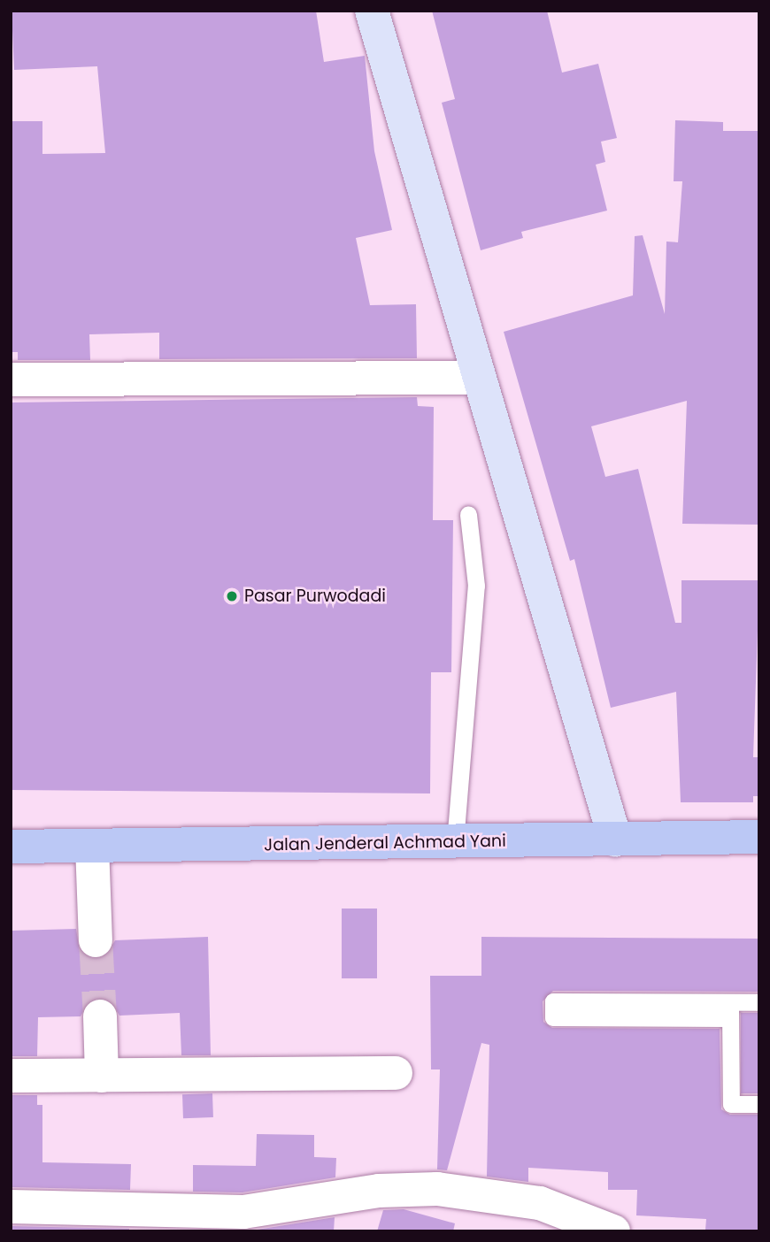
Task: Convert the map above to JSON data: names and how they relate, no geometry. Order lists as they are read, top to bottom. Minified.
{"streets":{"main road":["Jalan Jenderal Achmad Yani"]},"places":["Pasar Purwodadi"]}
